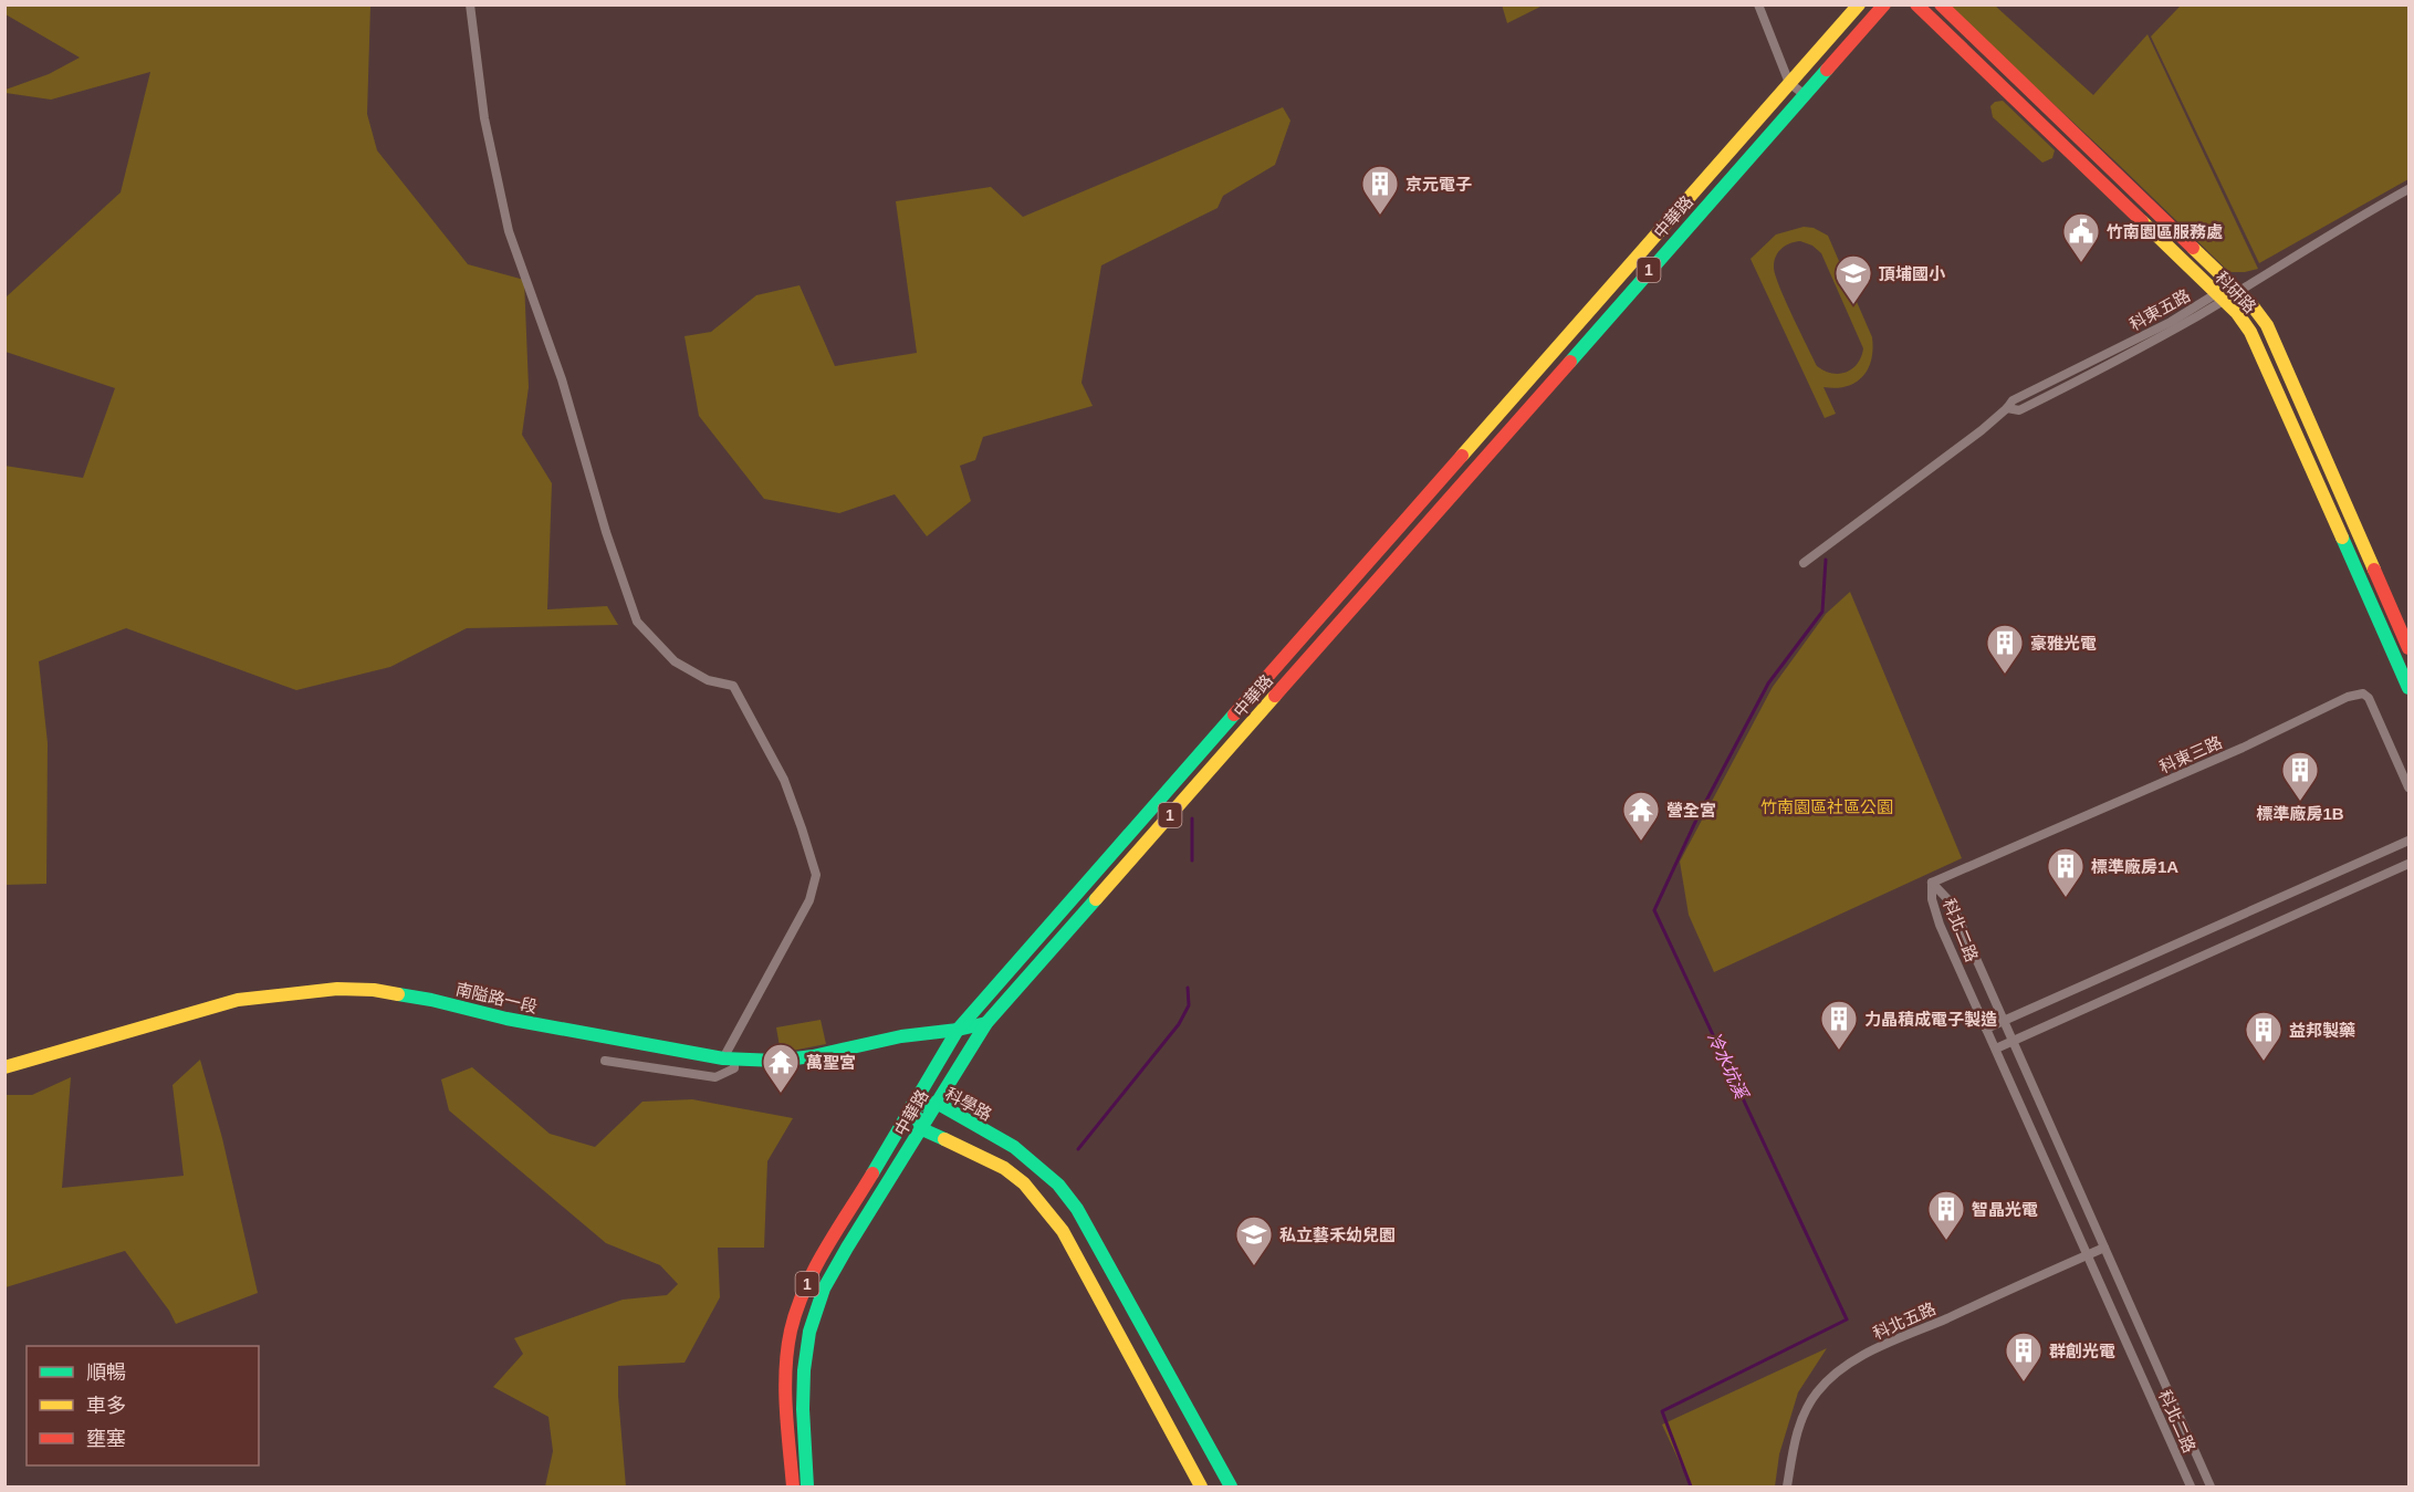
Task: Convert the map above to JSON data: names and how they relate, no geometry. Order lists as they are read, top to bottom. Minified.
{"streets":{"main road":["中華路","1","科研路","南隘路一段","科學路"],"street":["科東五路","科東三路","科北二路","科北五路"]},"crossings":[["中華路","南隘路一段"],["中華路","科學路"],["科研路","科東五路"],["科東三路","科北二路"],["科北二路","科北五路"]],"water":["冷水坑溪"],"parks":["竹南園區社區公園"],"places":{"building":["京元電子","豪雅光電","標準廠房1B","標準廠房1A","力晶積成電子製造","益邦製藥","智晶光電","群創光電"],"public building":["竹南園區服務處"],"school or university":["頂埔國小","私立藝禾幼兒園"],"temple":["營全宮","萬聖宮"]},"legend":["順暢","車多","壅塞"]}
